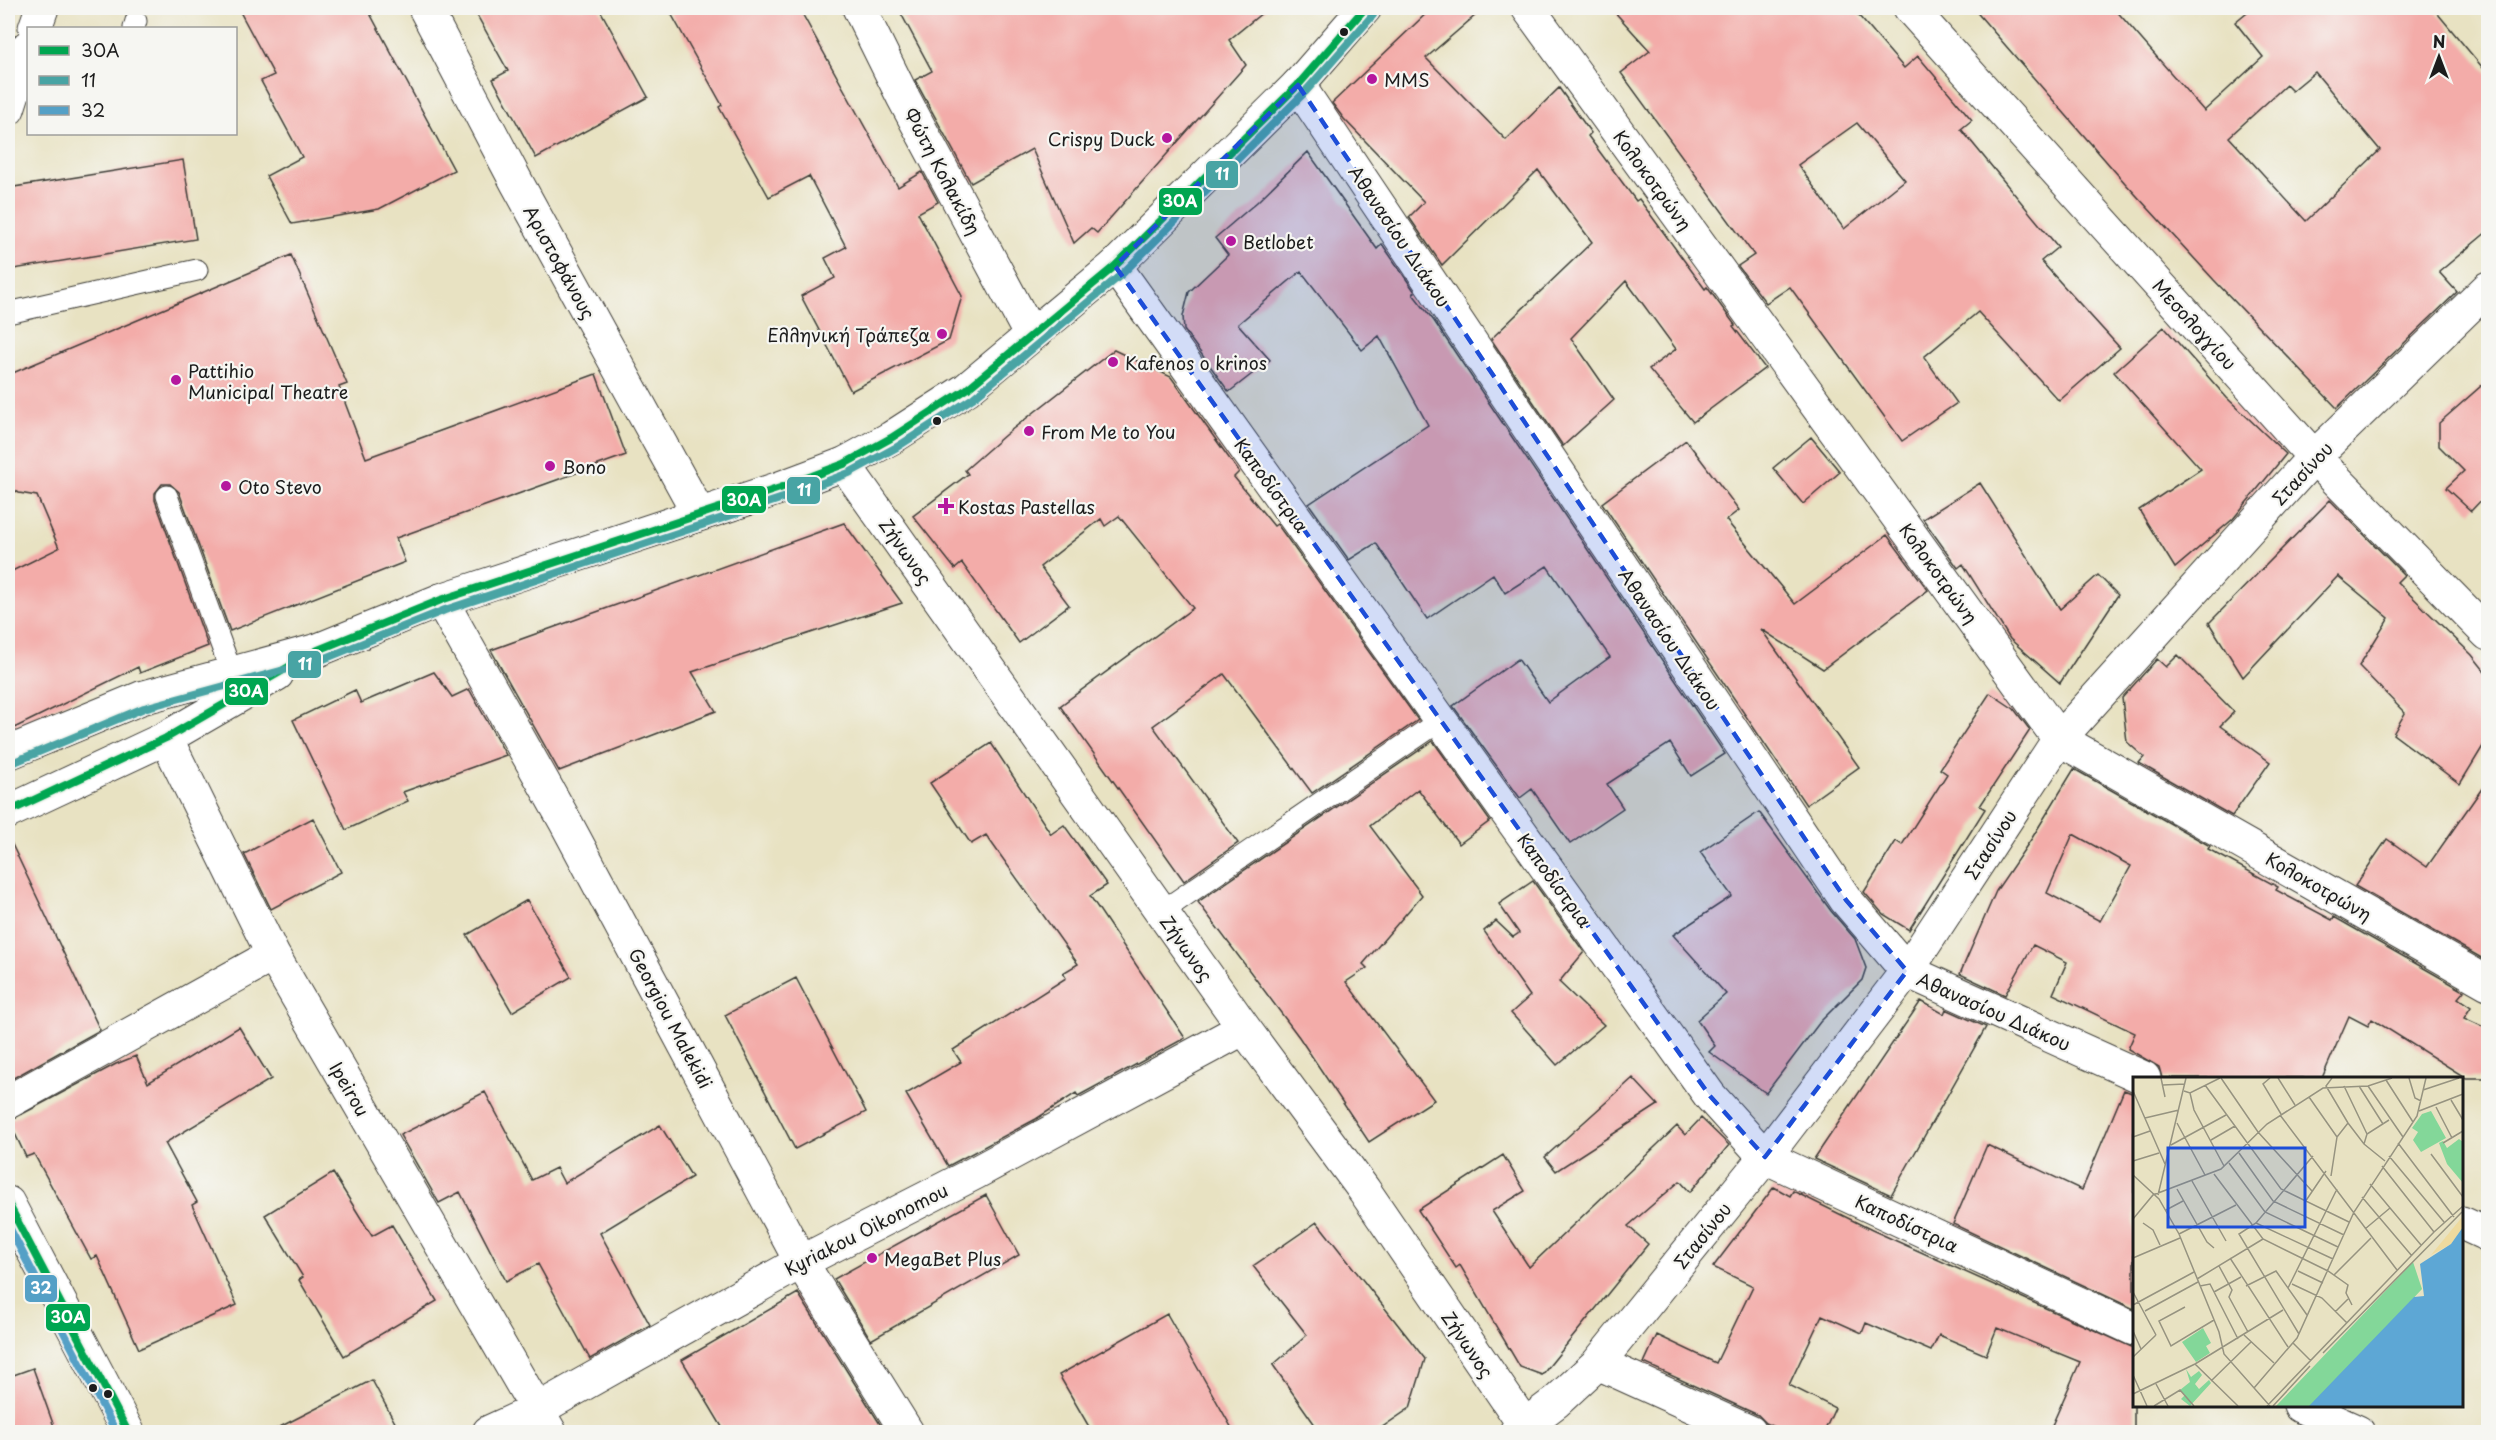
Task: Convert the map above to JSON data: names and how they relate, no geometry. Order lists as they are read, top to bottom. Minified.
{"streets":{"street":["Φώτη Κολακίδη","Κολοκοτρώνη","Αθανασίου Διάκου","Αριστοφάνους","Μεσολογγίου","Στασίνου","Καποδίστρια","Ζήνωνος","Georgiou Malekidi","Ipeirou","Kyriakou Oikonomou"]},"crossings":[["Κολοκοτρώνη","Στασίνου"],["Αθανασίου Διάκου","Στασίνου"],["Μεσολογγίου","Στασίνου"],["Στασίνου","Καποδίστρια"],["Στασίνου","Ζήνωνος"],["Ζήνωνος","Kyriakou Oikonomou"],["Georgiou Malekidi","Kyriakou Oikonomou"],["Ipeirou","Kyriakou Oikonomou"]],"places":{"other":["MMS","Crispy Duck","Betlobet","Ελληνική Τράπεζα","Kafenos o krinos","Pattihio Municipal Theatre","From Me to You","Bono","Oto Stevo","MegaBet Plus"],"health":["Kostas Pastellas"]},"lines":["transit line 30A","transit line 11","transit line 32"],"legend":["30A","11","32"],"north":"top"}
